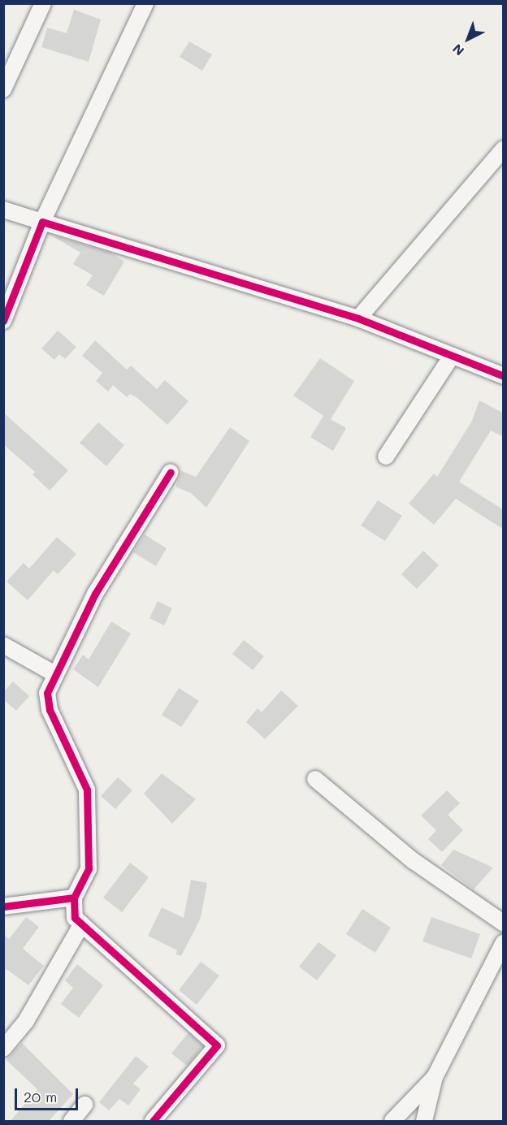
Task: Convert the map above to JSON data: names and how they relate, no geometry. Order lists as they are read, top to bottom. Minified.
{"scale_bar":"20 m","north":"bottom left"}
